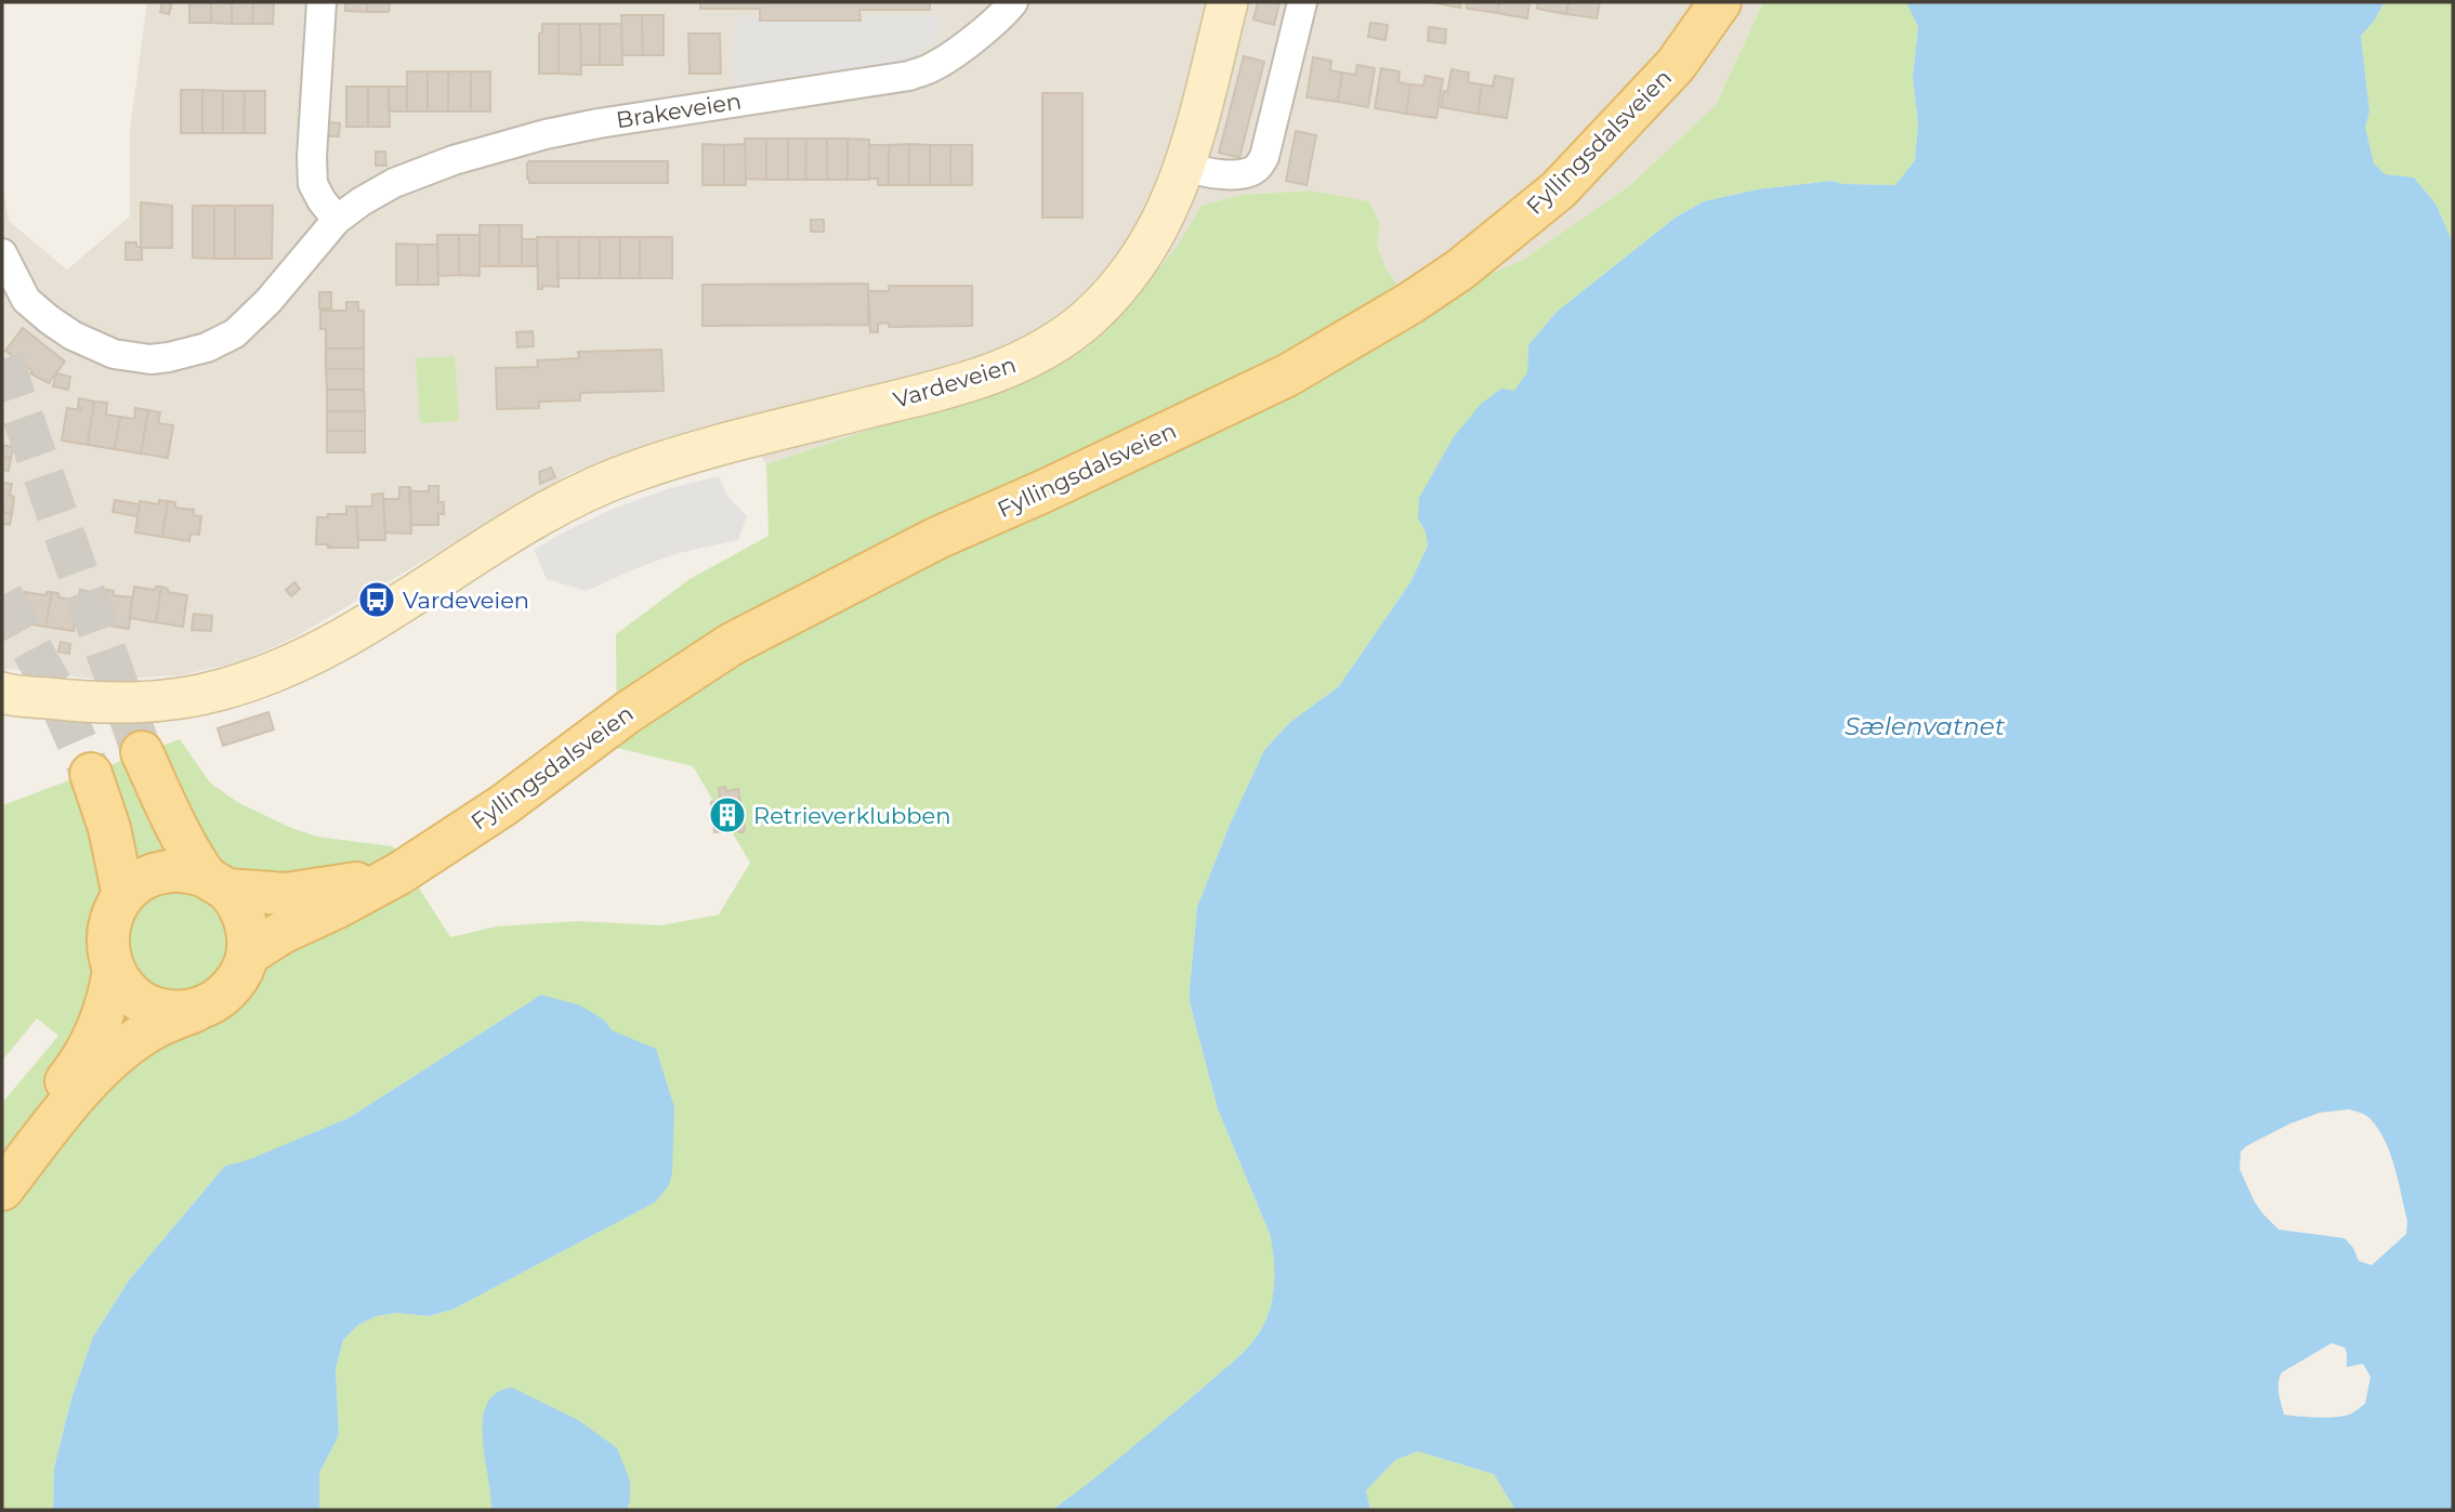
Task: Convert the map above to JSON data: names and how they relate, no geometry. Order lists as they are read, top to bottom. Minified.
{"streets":{"main road":["Fyllingsdalsveien","Vardeveien"],"street":["Brakeveien"]},"water":["Sælenvatnet"],"places":{"bus stop":["Vardeveien"],"building":["Retrieverklubben"]}}
